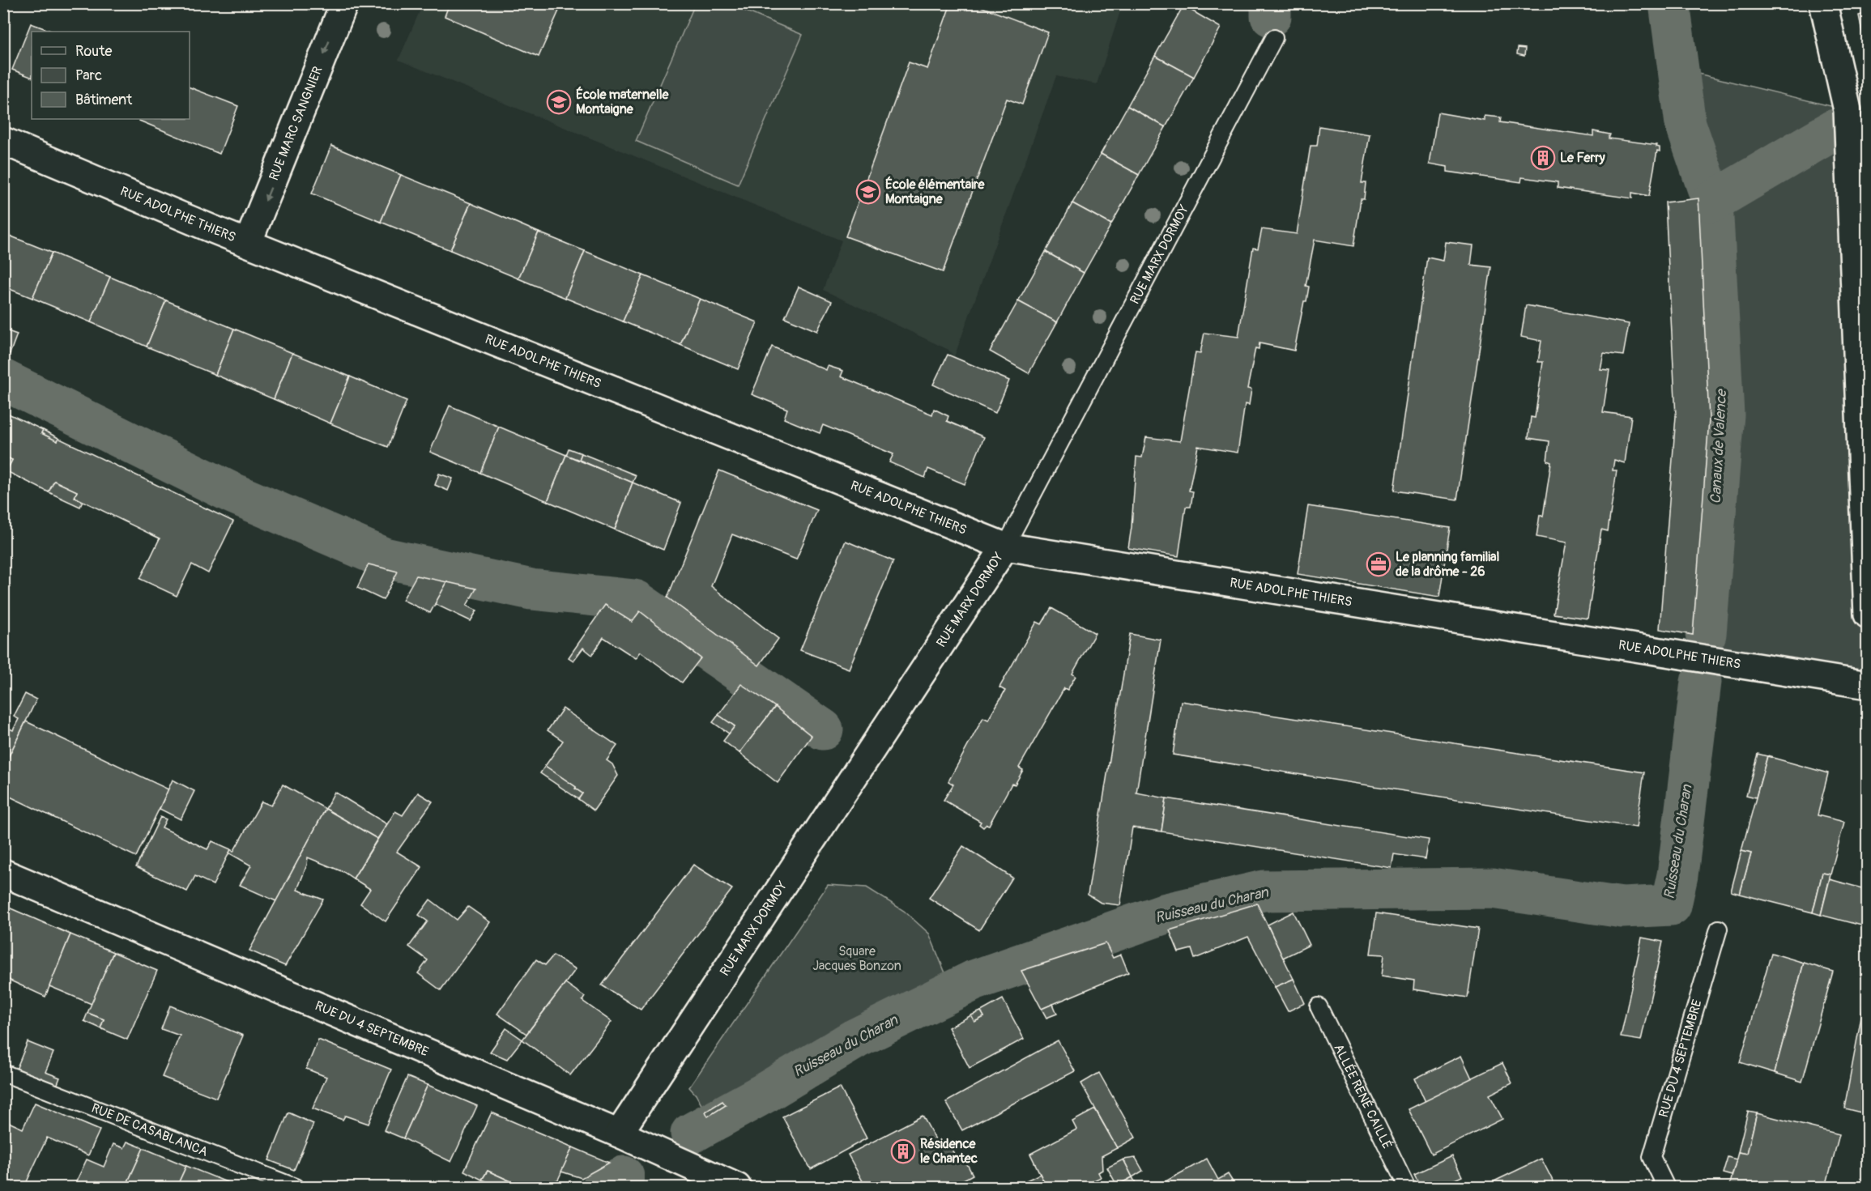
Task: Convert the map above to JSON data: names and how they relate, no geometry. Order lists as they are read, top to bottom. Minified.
{"streets":{"street":["RUE MARC SANGNIER","RUE ADOLPHE THIERS","RUE MARX DORMOY","RUE DU 4 SEPTEMBRE"],"lane":["ALLÉE RENÉ CAILLÉ","RUE DE CASABLANCA"]},"crossings":[["RUE MARC SANGNIER","RUE ADOLPHE THIERS"],["RUE ADOLPHE THIERS","RUE MARX DORMOY"],["RUE MARX DORMOY","RUE DU 4 SEPTEMBRE"]],"one_way":["RUE MARC SANGNIER"],"water":["Canaux de Valence","Ruisseau du Charan"],"parks":["Square Jacques Bonzon"],"places":{"school or university":["École maternelle Montaigne","École élémentaire Montaigne"],"building":["Le Ferry","Résidence le Chantec"],"office":["Le planning familial de la drôme - 26"]},"legend":["Route","Parc","Bâtiment"]}
